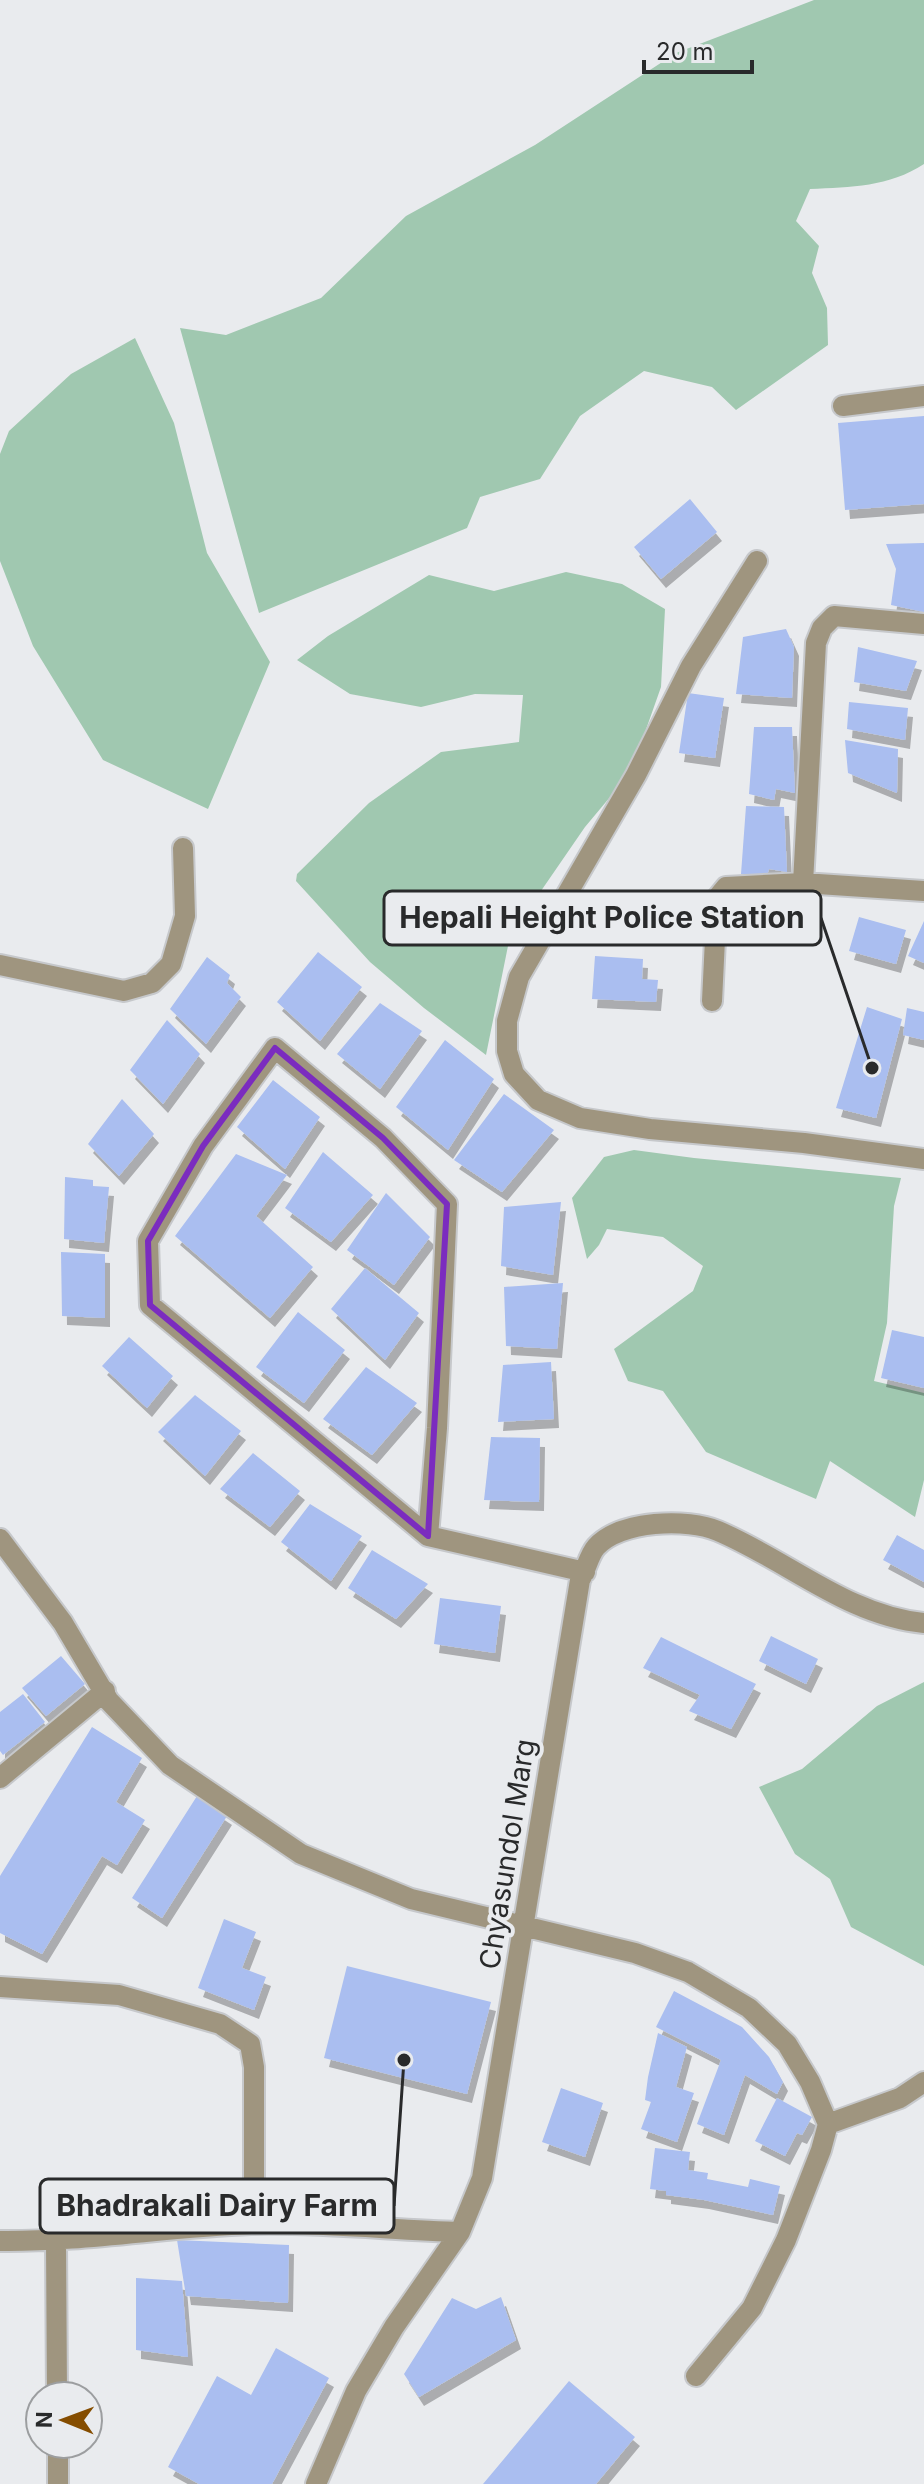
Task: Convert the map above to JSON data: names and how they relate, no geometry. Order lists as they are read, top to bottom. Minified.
{"streets":{"street":["Chyasundol Marg"]},"places":["Hepali Height Police Station","Bhadrakali Dairy Farm"],"scale_bar":"20 m","north":"left"}
